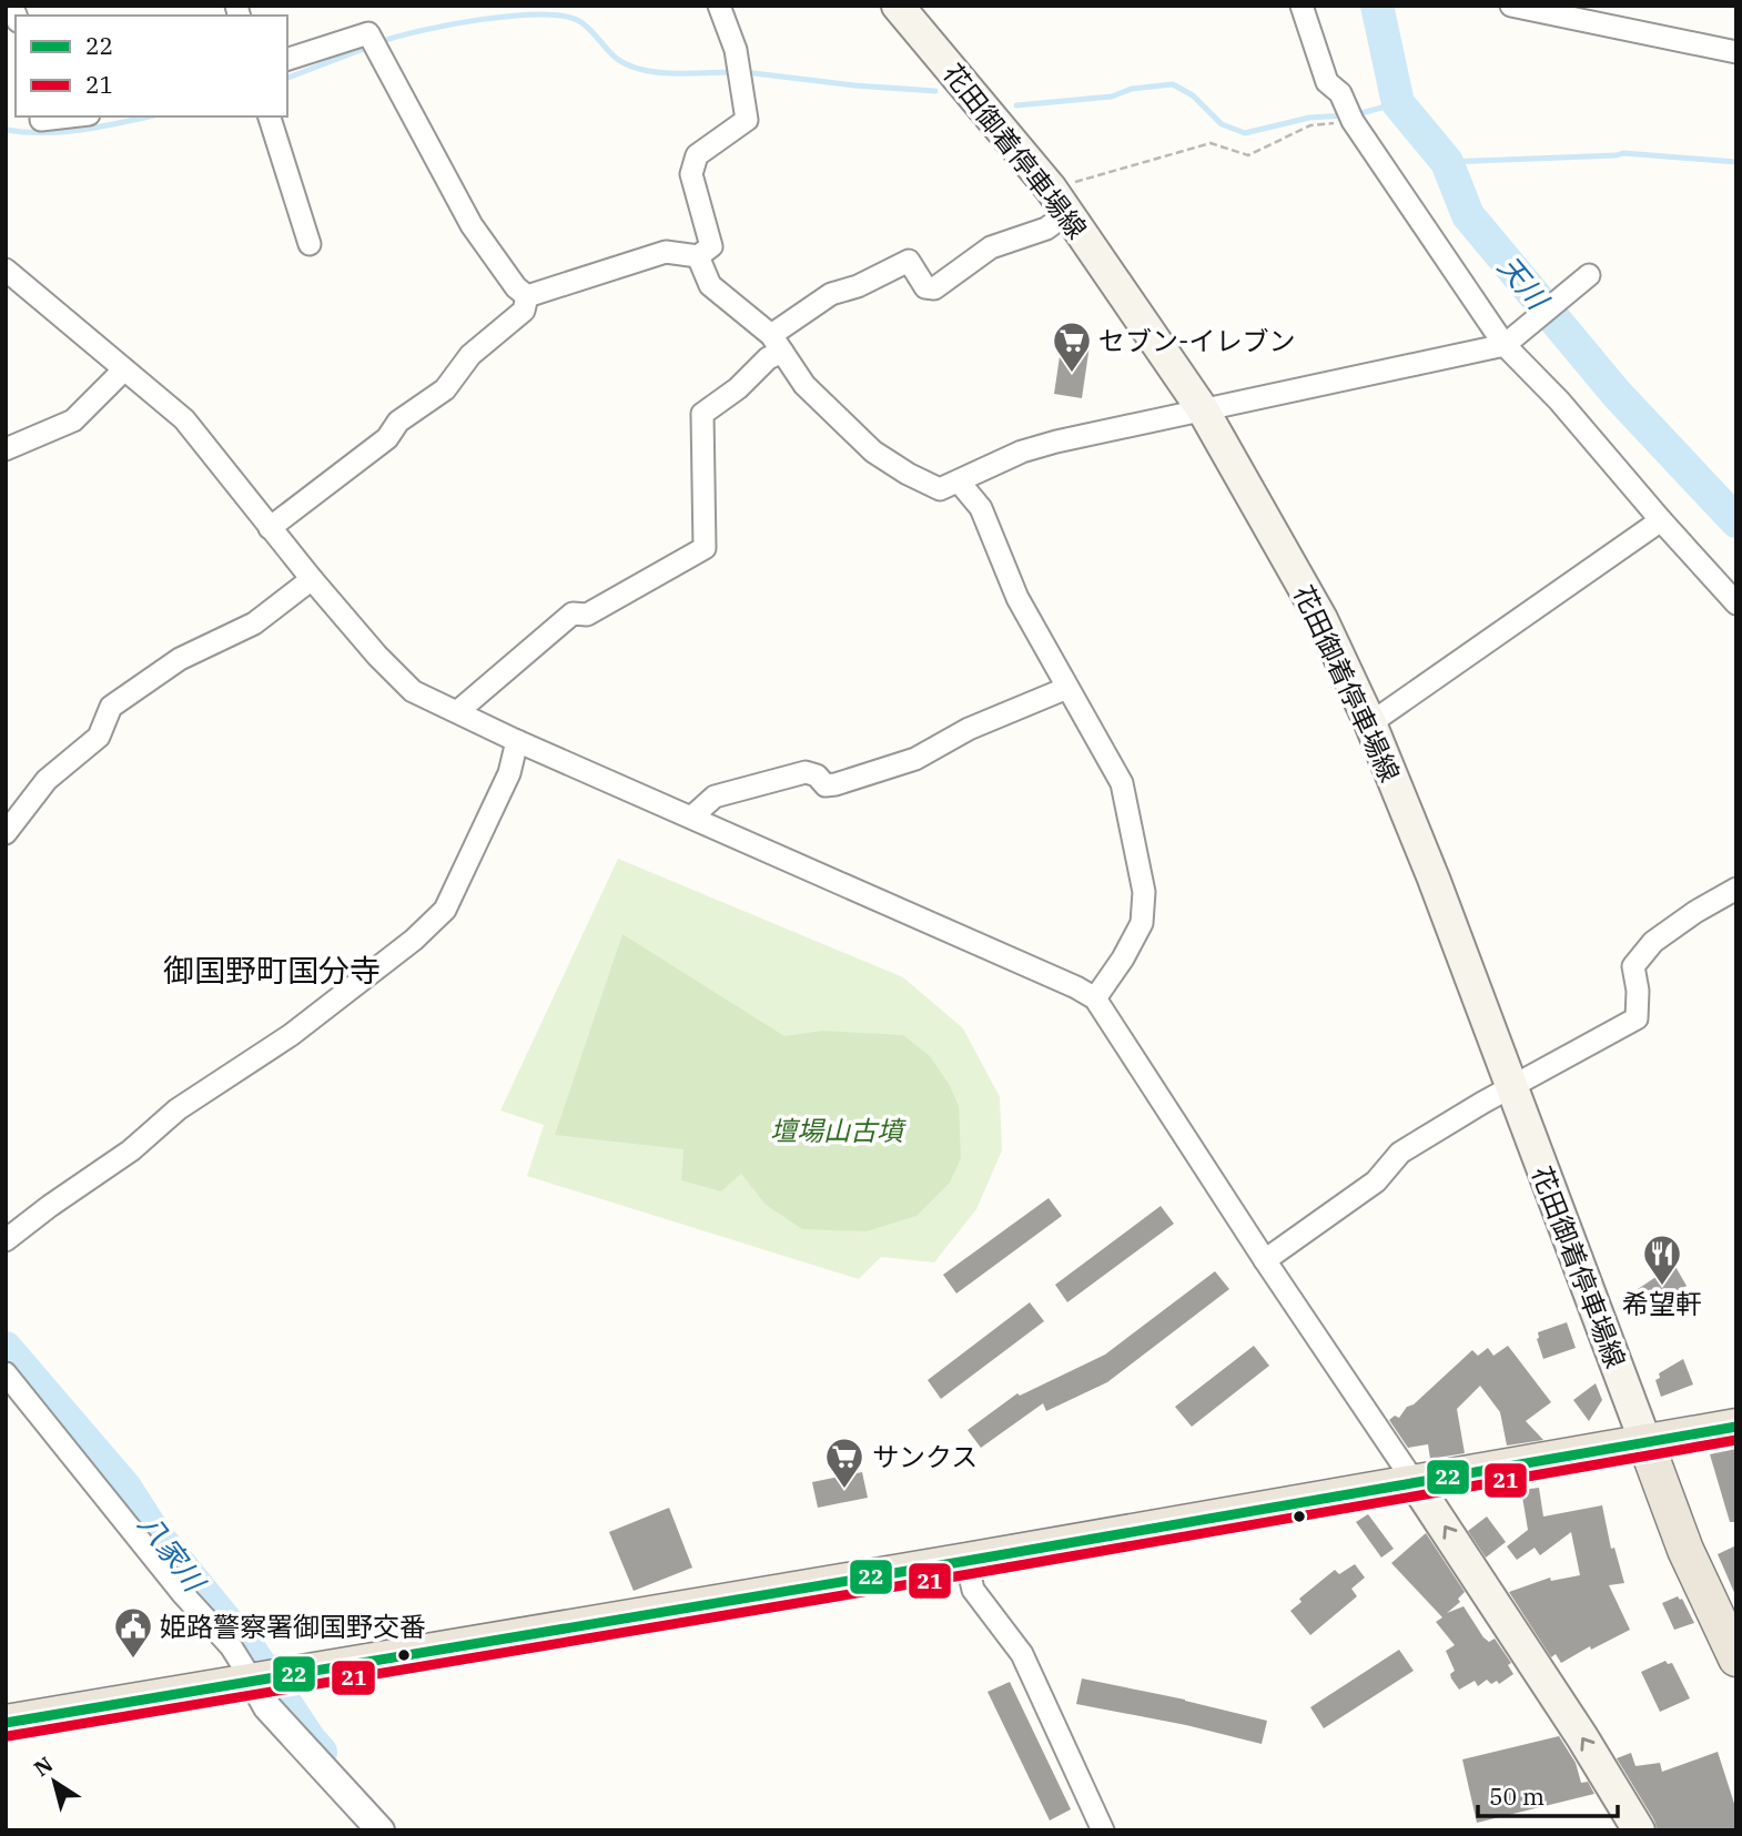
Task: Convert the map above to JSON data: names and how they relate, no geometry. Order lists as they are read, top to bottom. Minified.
{"streets":{"main road":["花田御着停車場線"]},"districts":["御国野町国分寺"],"water":["天川","八家川"],"parks":["壇場山古墳"],"places":{"supermarket":["セブン-イレブン","サンクス"],"restaurant":["希望軒"],"public building":["姫路警察署御国野交番"]},"lines":["transit line 22","transit line 21"],"legend":["22","21"],"scale_bar":"50 m","north":"top left"}
